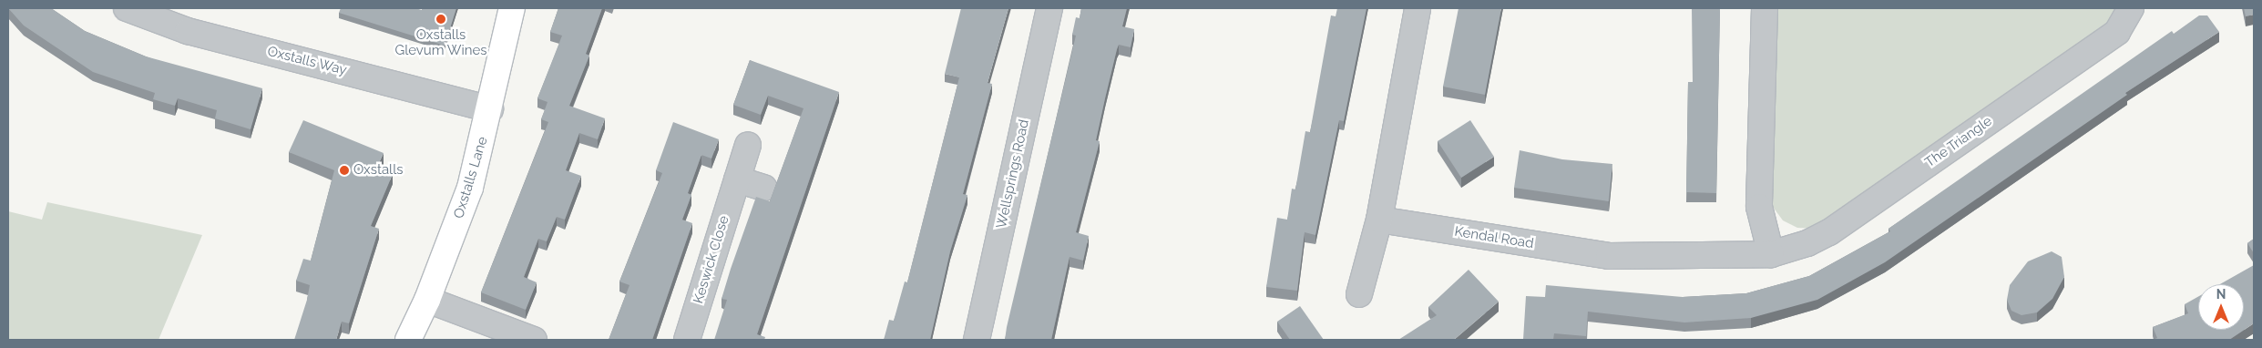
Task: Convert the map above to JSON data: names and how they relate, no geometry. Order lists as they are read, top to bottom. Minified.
{"streets":{"street":["Oxstalls Way","The Triangle","Wellsprings Road","Oxstalls Lane","Kendal Road","Keswick Close"]},"crossings":[["Oxstalls Way","Oxstalls Lane"],["The Triangle","Kendal Road"]],"places":["Oxstalls Glevum Wines","Oxstalls"],"north":"top"}
